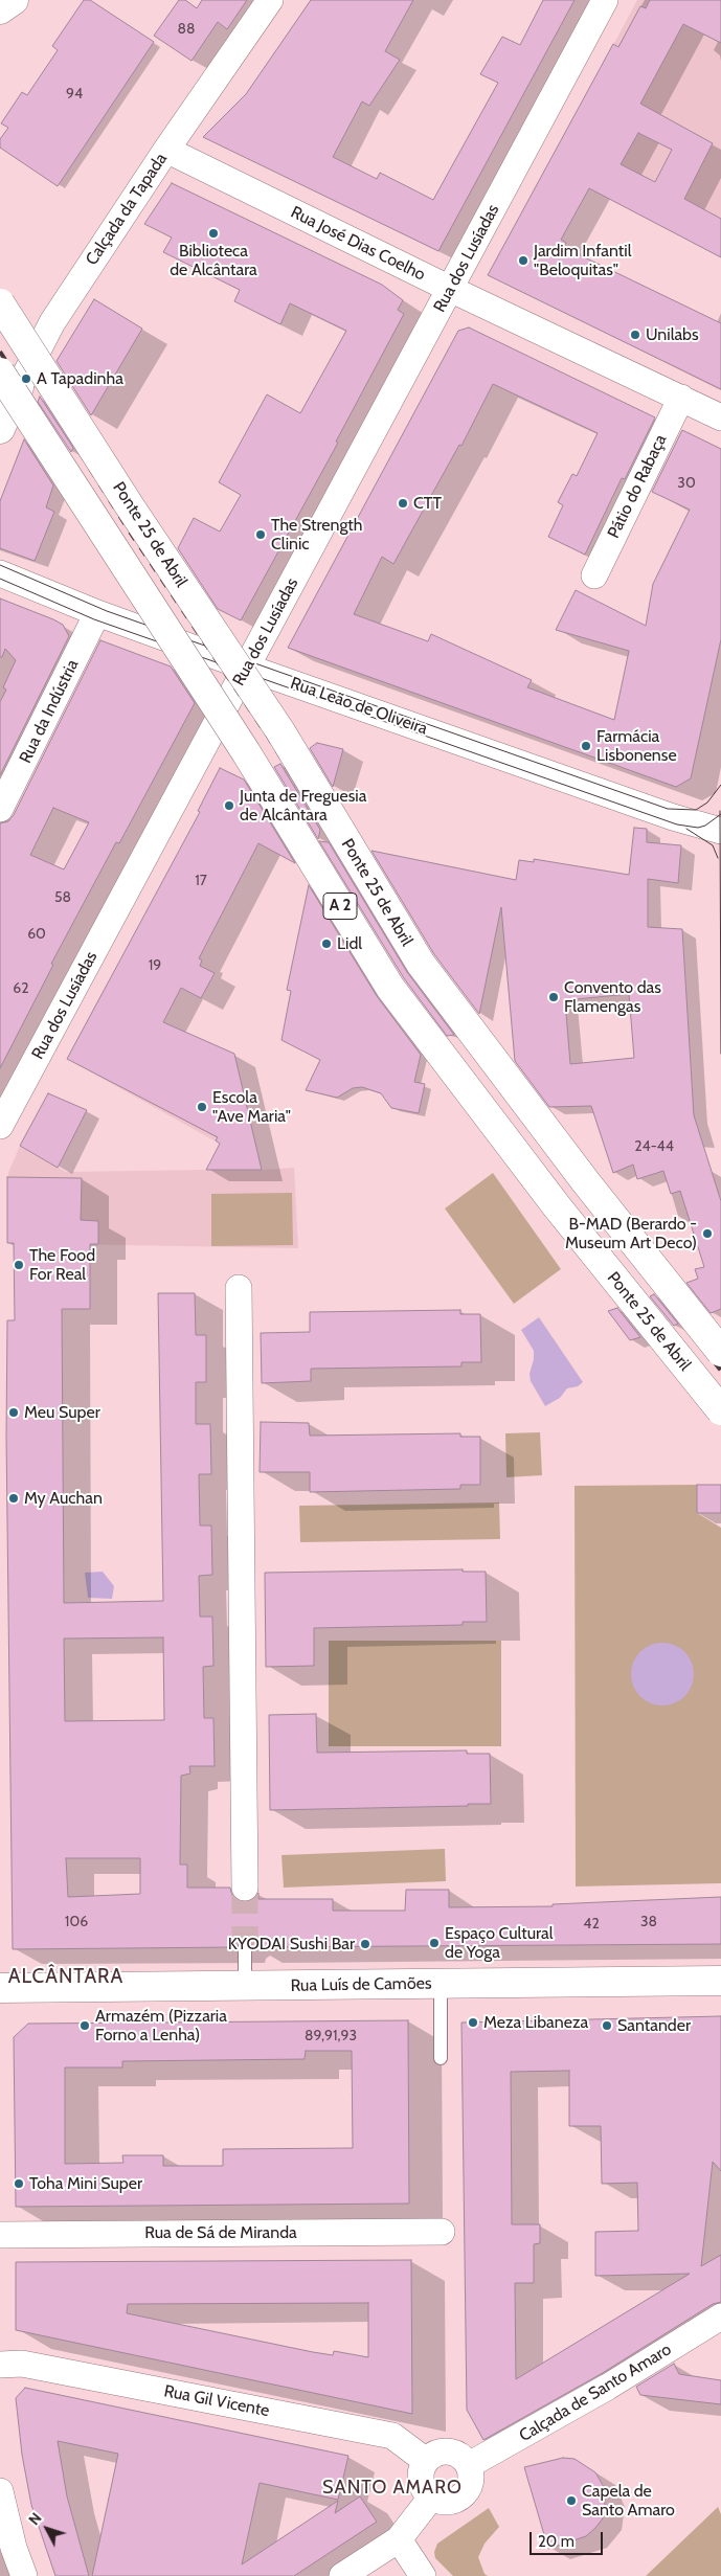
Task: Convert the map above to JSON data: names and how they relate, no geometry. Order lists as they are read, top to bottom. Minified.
{"streets":{"main road":["Calçada da Tapada","Ponte 25 de Abril","A 2","Rua Luís de Camões"],"street":["Rua José Dias Coelho","Rua dos Lusíadas","Pátio do Rabaça","Rua Leão de Oliveira","Rua da Indústria","Rua de Sá de Miranda","Calçada de Santo Amaro","Rua Gil Vicente"]},"crossings":[["Calçada da Tapada","Rua José Dias Coelho"],["Calçada da Tapada","Ponte 25 de Abril"],["Rua José Dias Coelho","Rua dos Lusíadas"],["Rua José Dias Coelho","Pátio do Rabaça"],["Rua dos Lusíadas","Rua Leão de Oliveira"],["Rua Leão de Oliveira","Rua da Indústria"],["Calçada de Santo Amaro","Rua Gil Vicente"]],"districts":["ALCÂNTARA","SANTO AMARO"],"places":["Biblioteca de Alcântara","Jardim Infantil \"Beloquitas\"","Unilabs","A Tapadinha","CTT","The Strength Clinic","Farmácia Lisbonense","Junta de Freguesia de Alcântara","Lidl","Convento das Flamengas","Escola \"Ave Maria\"","B-MAD (Berardo - Museum Art Deco)","The Food For Real","Meu Super","My Auchan","Espaço Cultural de Yoga","KYODAI Sushi Bar","Meza Libaneza","Armazém (Pizzaria Forno a Lenha)","Santander","Toha Mini Super","Capela de Santo Amaro"],"house_numbers":["88","94","30","17","58","60","19","62","24-44","106","38","42","89,91,93"],"scale_bar":"20 m","north":"top left"}
